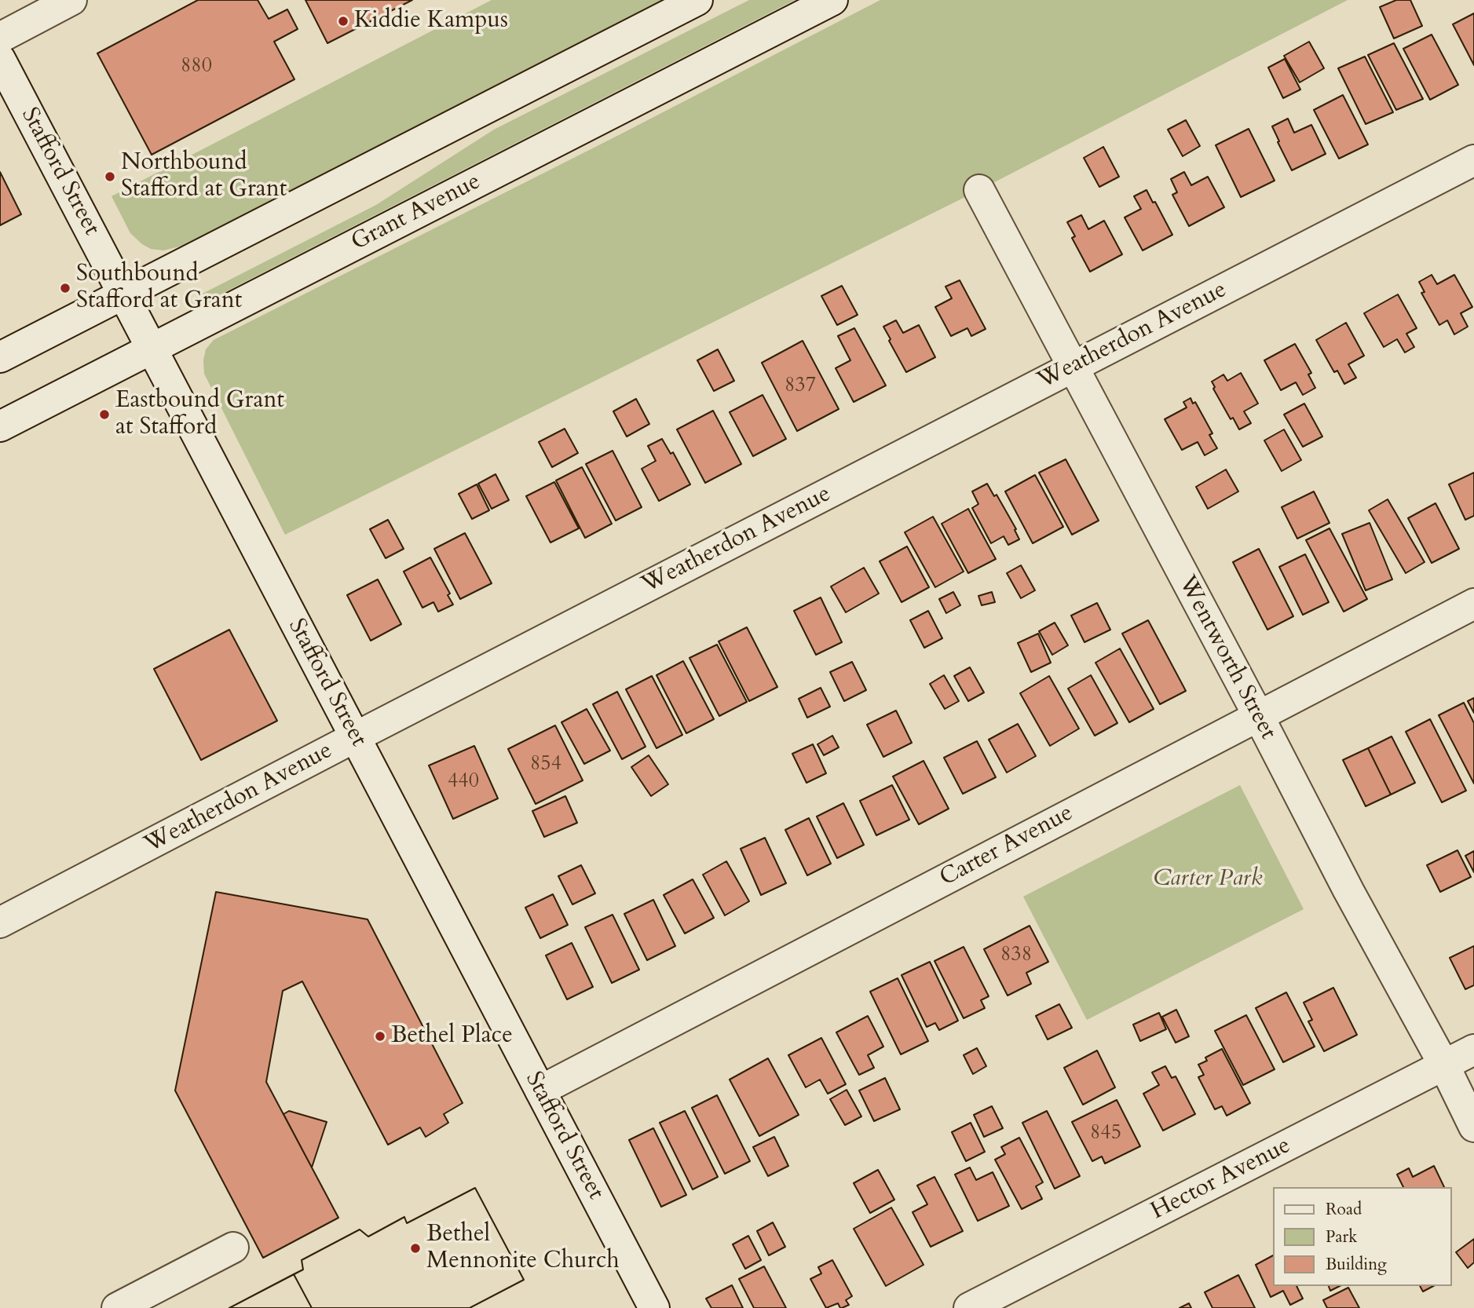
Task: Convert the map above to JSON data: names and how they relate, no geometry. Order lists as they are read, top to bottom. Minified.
{"streets":{"street":["Stafford Street","Grant Avenue","Weatherdon Avenue","Wentworth Street","Carter Avenue","Hector Avenue"]},"crossings":[["Stafford Street","Grant Avenue"],["Stafford Street","Weatherdon Avenue"],["Stafford Street","Carter Avenue"],["Weatherdon Avenue","Wentworth Street"],["Wentworth Street","Carter Avenue"],["Wentworth Street","Hector Avenue"]],"parks":["Carter Park"],"places":["Kiddie Kampus","Northbound Stafford at Grant","Southbound Stafford at Grant","Eastbound Grant at Stafford","Bethel Place","Bethel Mennonite Church"],"house_numbers":["880","837","854","440","838","845"],"legend":["Road","Park","Building"]}
